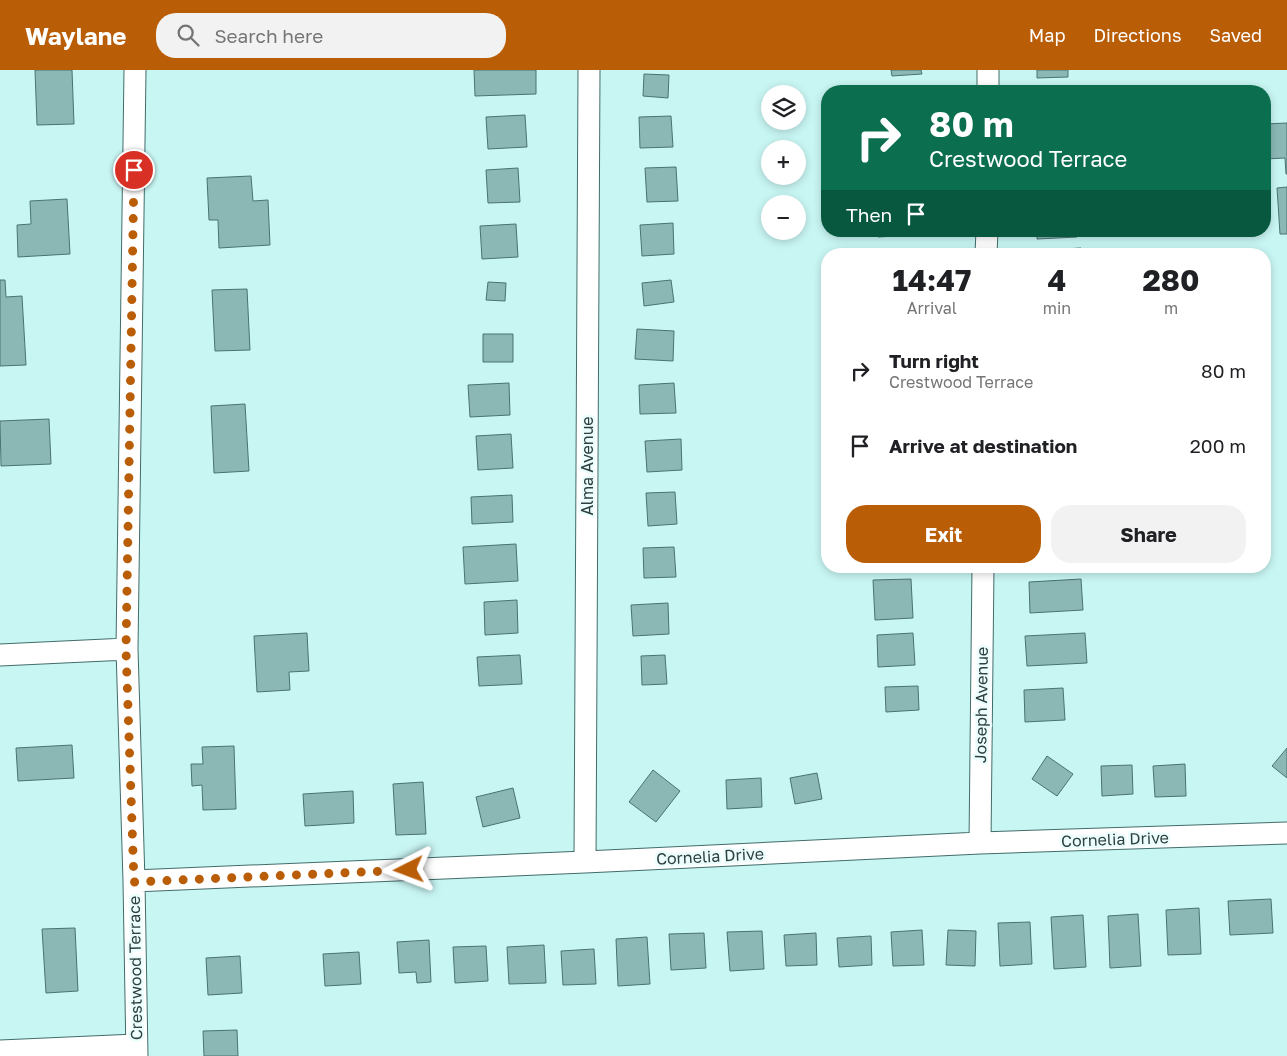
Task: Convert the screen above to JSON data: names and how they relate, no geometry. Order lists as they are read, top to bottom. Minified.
{"streets":{"street":["Alma Avenue","Joseph Avenue","Cornelia Drive","Crestwood Terrace"]},"crossings":[["Alma Avenue","Cornelia Drive"],["Joseph Avenue","Cornelia Drive"],["Cornelia Drive","Crestwood Terrace"]],"page":{"header":"Waylane","search":"Search here","nav":["Map","Directions","Saved"],"map_buttons":["+","−"],"turn":["80 m","Crestwood Terrace"],"then":"Then","eta":["14:47","Arrival","4","min","280","m"],"list":[{"name":"Turn right","note":"Crestwood Terrace","value":"80 m"},{"name":"Arrive at destination","value":"200 m"}],"buttons":["Exit","Share"]}}
